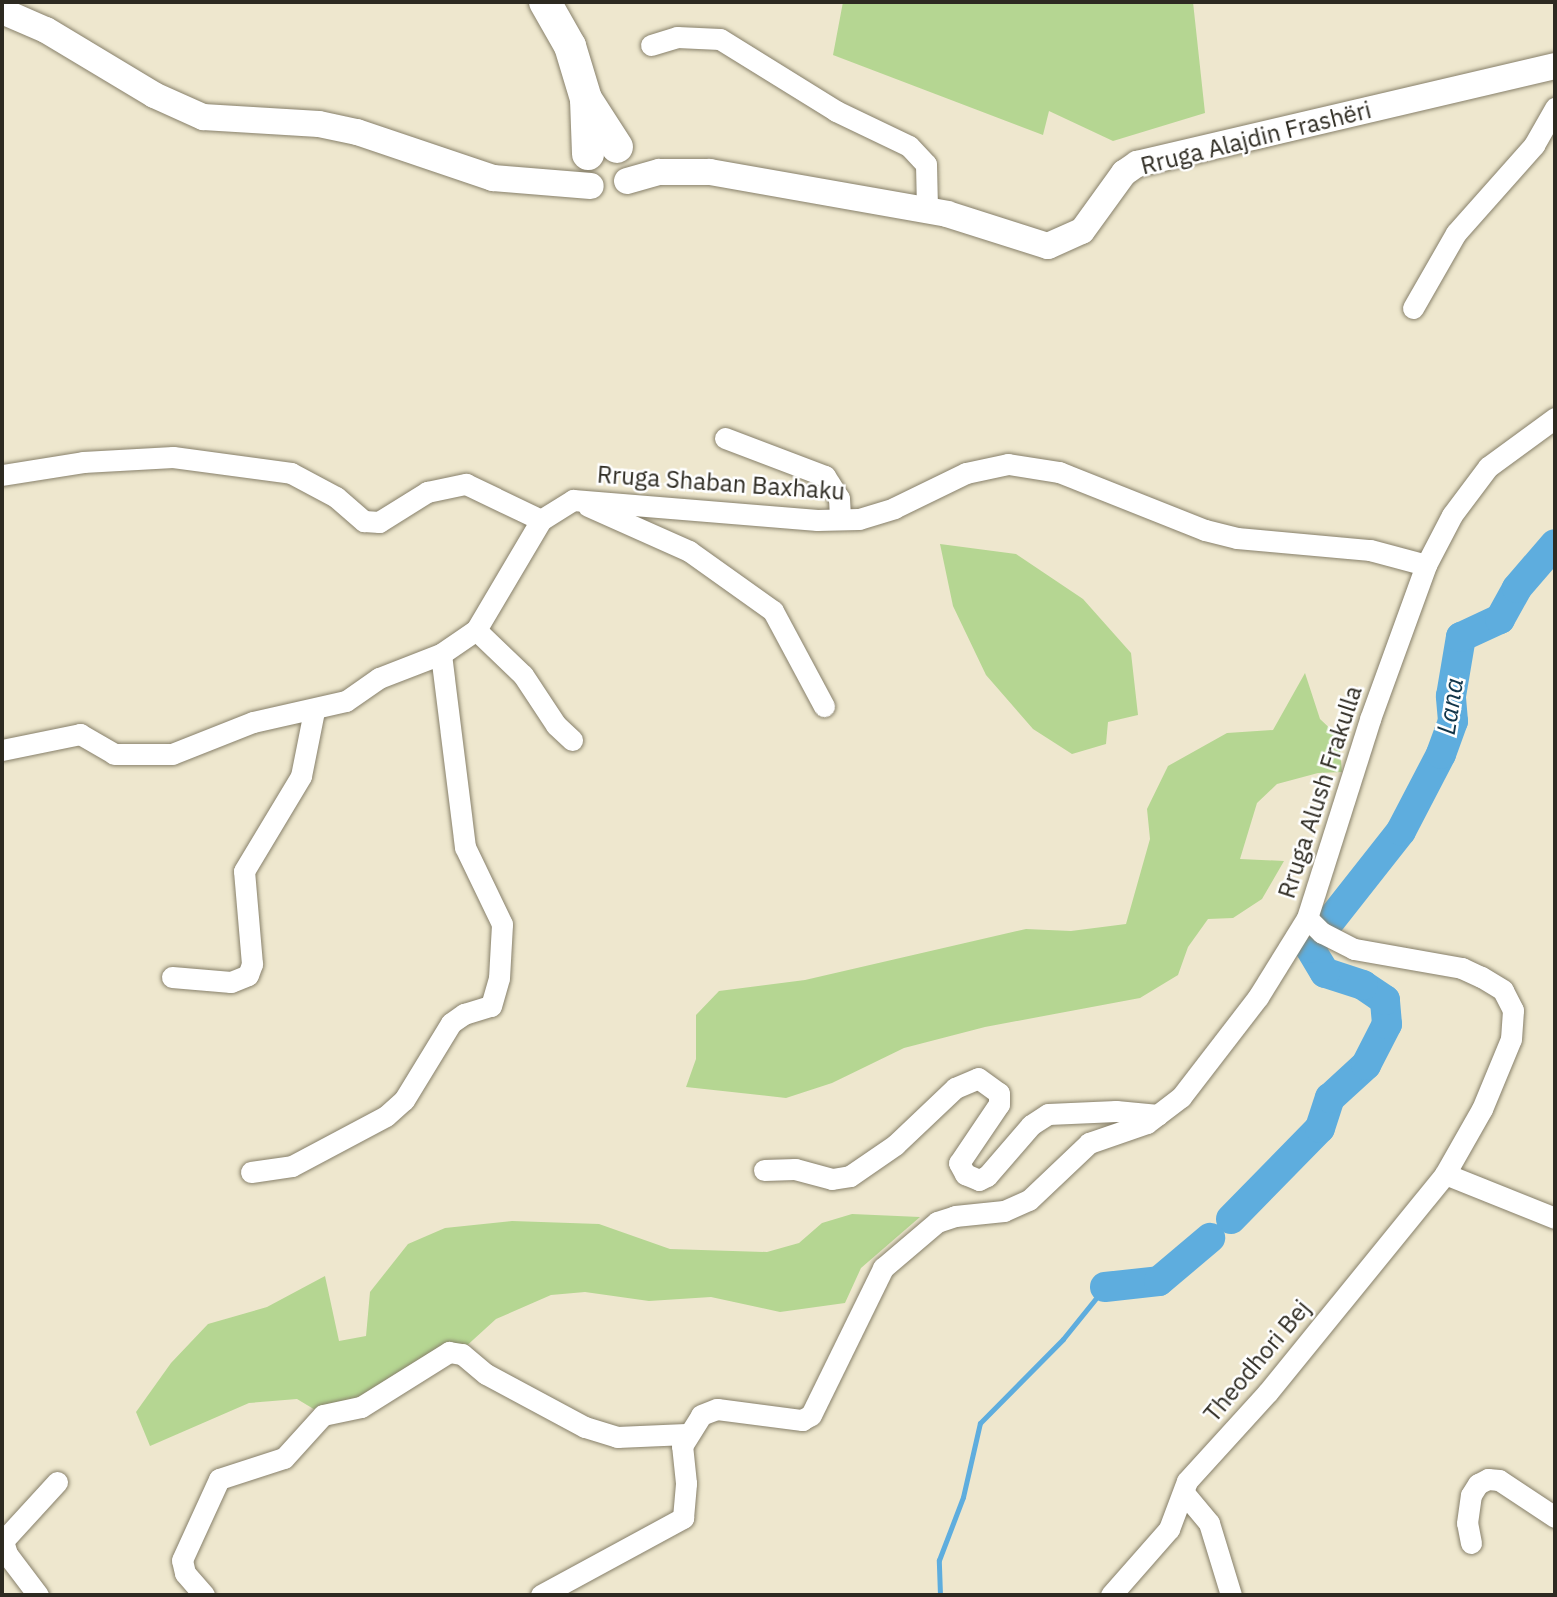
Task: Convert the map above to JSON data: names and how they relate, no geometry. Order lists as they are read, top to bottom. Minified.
{"streets":{"main road":["Rruga Alajdin Frashëri"],"street":["Rruga Shaban Baxhaku","Rruga Alush Frakulla","Theodhori Bej"]},"crossings":[["Rruga Shaban Baxhaku","Rruga Alush Frakulla"],["Rruga Alush Frakulla","Theodhori Bej"]],"water":["Lana"]}
